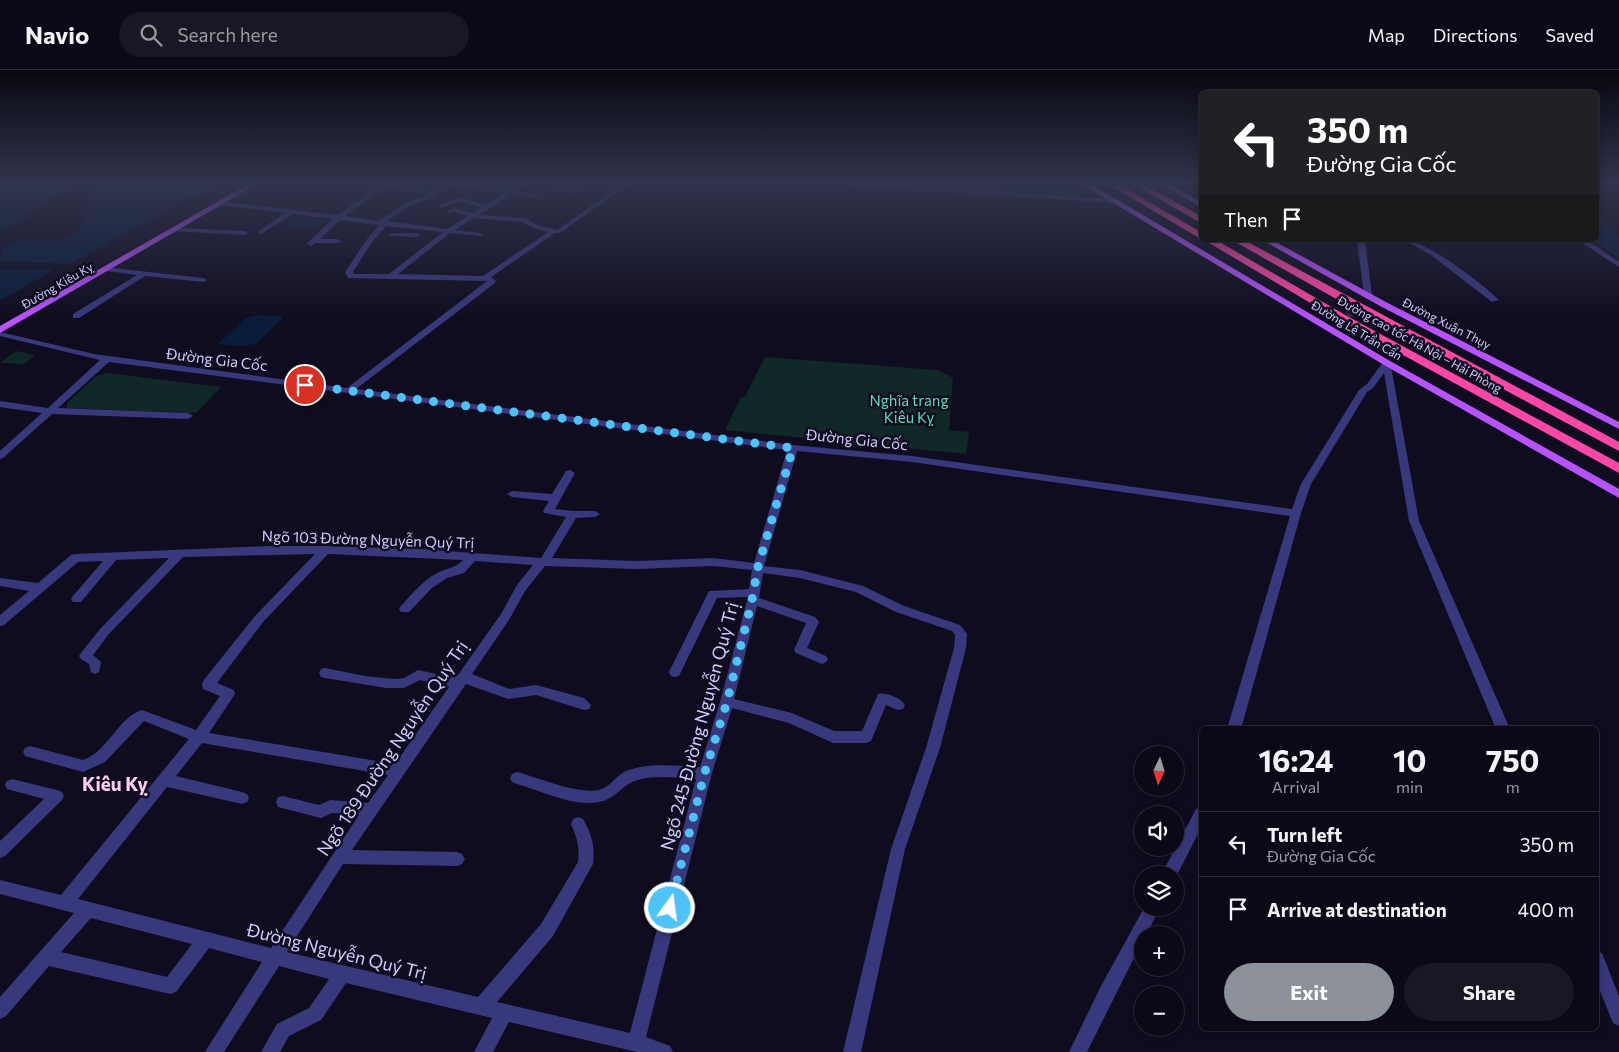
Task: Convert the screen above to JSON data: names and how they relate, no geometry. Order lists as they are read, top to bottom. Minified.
{"streets":{"highway":["Đường cao tốc Hà Nội – Hải Phòng"],"main road":["Đường Kiêu Kỵ","Đường Xuân Thụy","Đường Lê Trần Cẩn"],"street":["Đường Gia Cốc","Ngõ 103 Đường Nguyễn Quý Trị","Ngõ 245 Đường Nguyễn Quý Trị","Ngõ 189 Đường Nguyễn Quý Trị","Đường Nguyễn Quý Trị"]},"crossings":[["Đường Kiêu Kỵ","Đường Gia Cốc"],["Đường Gia Cốc","Ngõ 245 Đường Nguyễn Quý Trị"],["Ngõ 103 Đường Nguyễn Quý Trị","Ngõ 245 Đường Nguyễn Quý Trị"],["Ngõ 103 Đường Nguyễn Quý Trị","Ngõ 189 Đường Nguyễn Quý Trị"],["Ngõ 245 Đường Nguyễn Quý Trị","Đường Nguyễn Quý Trị"],["Ngõ 189 Đường Nguyễn Quý Trị","Đường Nguyễn Quý Trị"]],"districts":["Kiêu Kỵ"],"parks":["Nghĩa trang Kiêu Kỵ"],"north":"bottom","page":{"header":"Navio","search":"Search here","nav":["Map","Directions","Saved"],"turn":["350 m","Đường Gia Cốc"],"then":"Then","eta":["16:24","Arrival","10","min","750","m"],"map_buttons":["+","−"],"list":[{"name":"Turn left","note":"Đường Gia Cốc","value":"350 m"},{"name":"Arrive at destination","value":"400 m"}],"buttons":["Exit","Share"]}}
